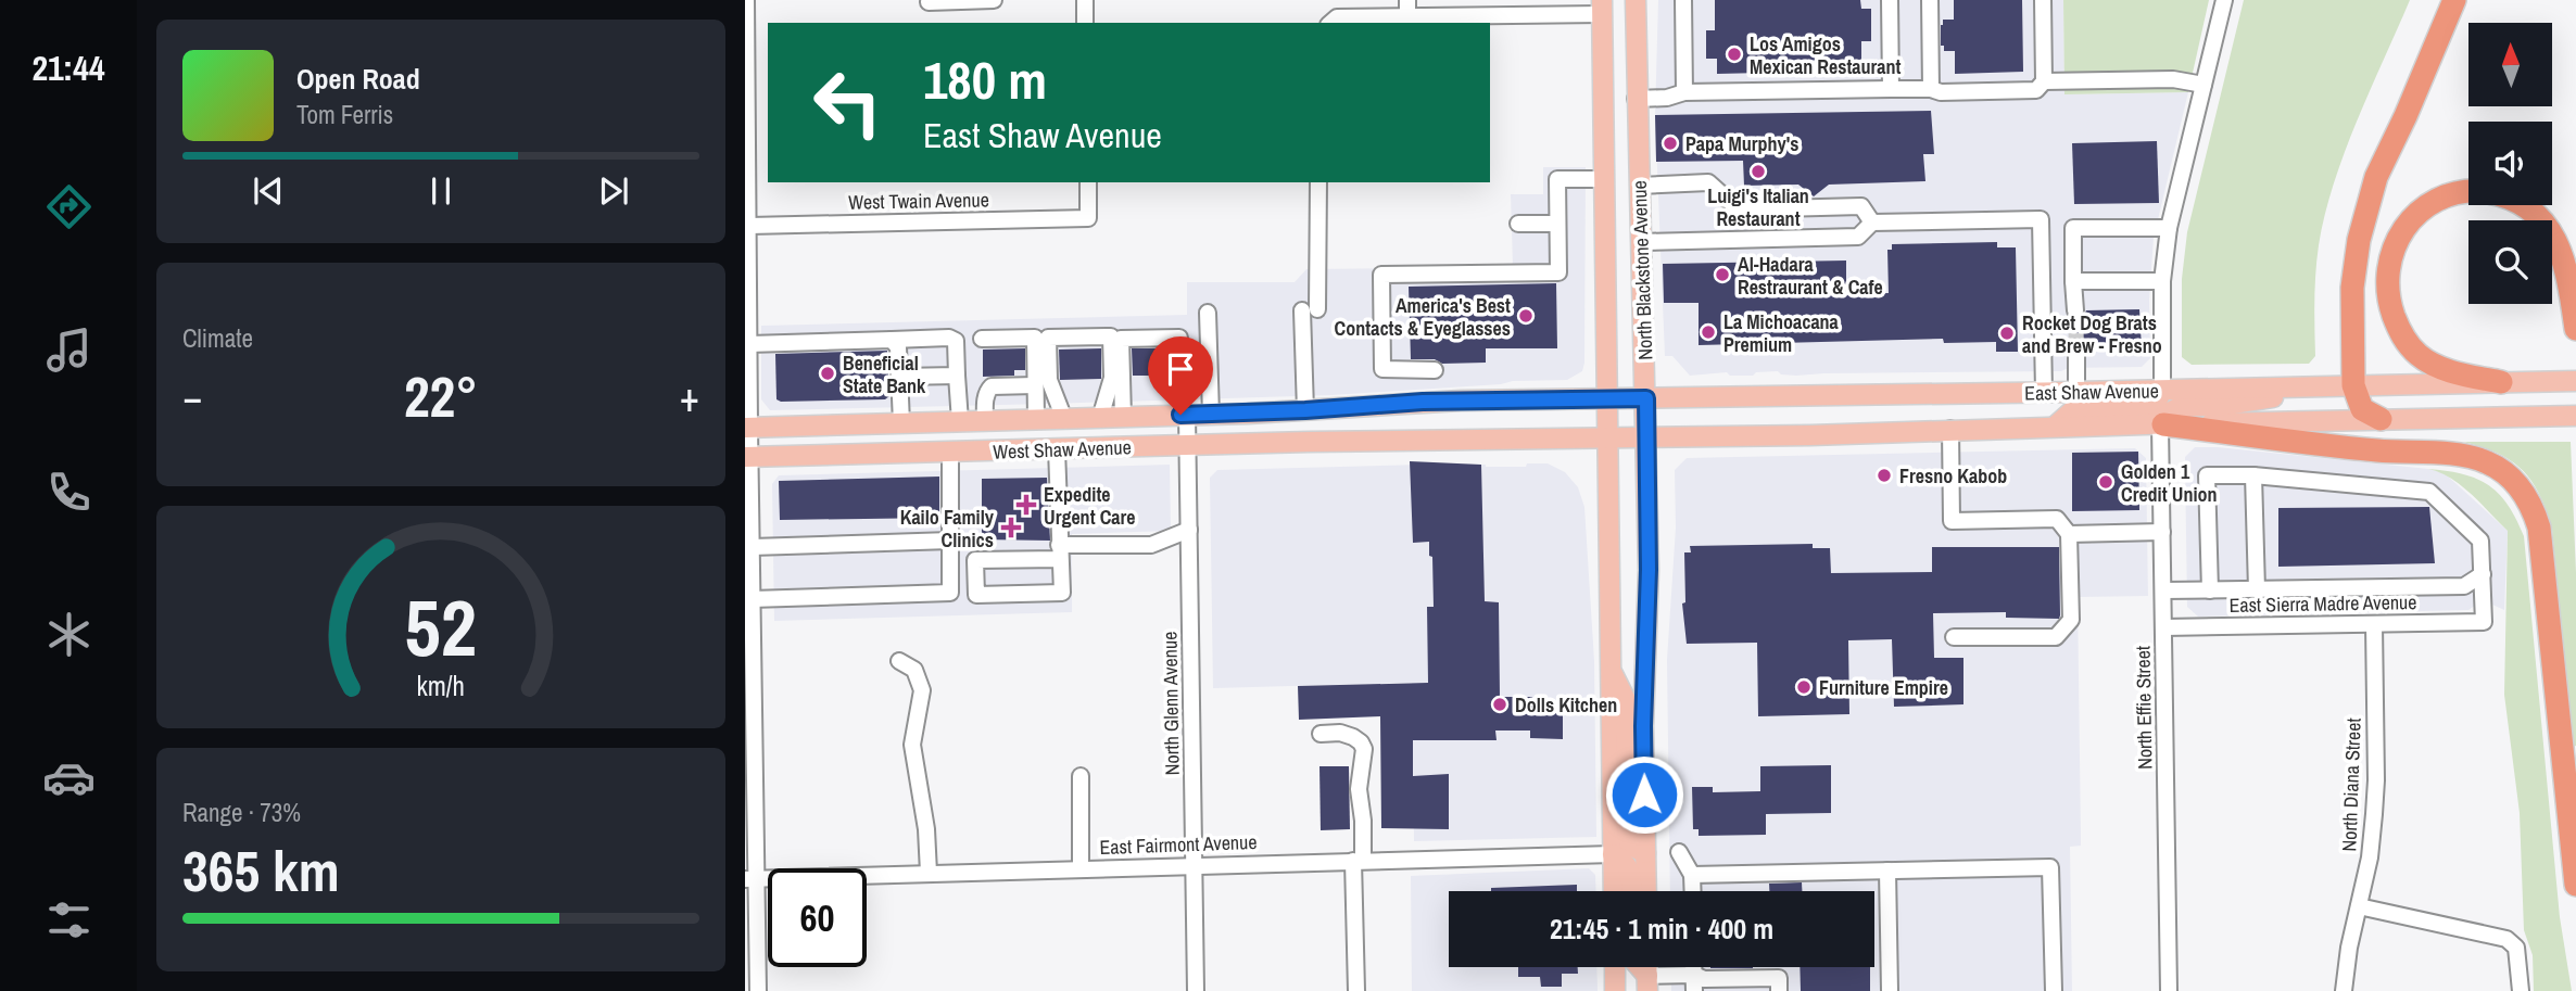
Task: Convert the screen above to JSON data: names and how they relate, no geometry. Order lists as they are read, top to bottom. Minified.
{"streets":{"main road":["North Blackstone Avenue","East Shaw Avenue","West Shaw Avenue"],"street":["West Twain Avenue","East Sierra Madre Avenue","North Glenn Avenue","North Effie Street","North Diana Street","East Fairmont Avenue"]},"crossings":[["North Blackstone Avenue","East Shaw Avenue"],["North Blackstone Avenue","West Shaw Avenue"],["North Blackstone Avenue","East Fairmont Avenue"],["East Shaw Avenue","West Shaw Avenue"],["East Shaw Avenue","North Effie Street"],["West Shaw Avenue","North Glenn Avenue"],["East Sierra Madre Avenue","North Effie Street"],["East Sierra Madre Avenue","North Diana Street"],["North Glenn Avenue","East Fairmont Avenue"]],"places":{"other":["Los Amigos Mexican Restaurant","Papa Murphy's","Luigi's Italian Restaurant","Al-Hadara Restraurant & Cafe","America's Best Contacts & Eyeglasses","La Michoacana Premium","Rocket Dog Brats and Brew - Fresno","Beneficial State Bank","Fresno Kabob","Golden 1 Credit Union","Furniture Empire","Dolls Kitchen"],"health":["Expedite Urgent Care","Kailo Family Clinics"]},"north":"top","page":{"tabs":"21:44","turn":["180 m","East Shaw Avenue"],"song":["Open Road","Tom Ferris"],"tile":["Climate",["Range · 73%","365 km"]],"heat":["−","22°","+"],"limit":"60","trip":"21:45 · 1 min · 400 m","gauge":["52","km/h"]}}
